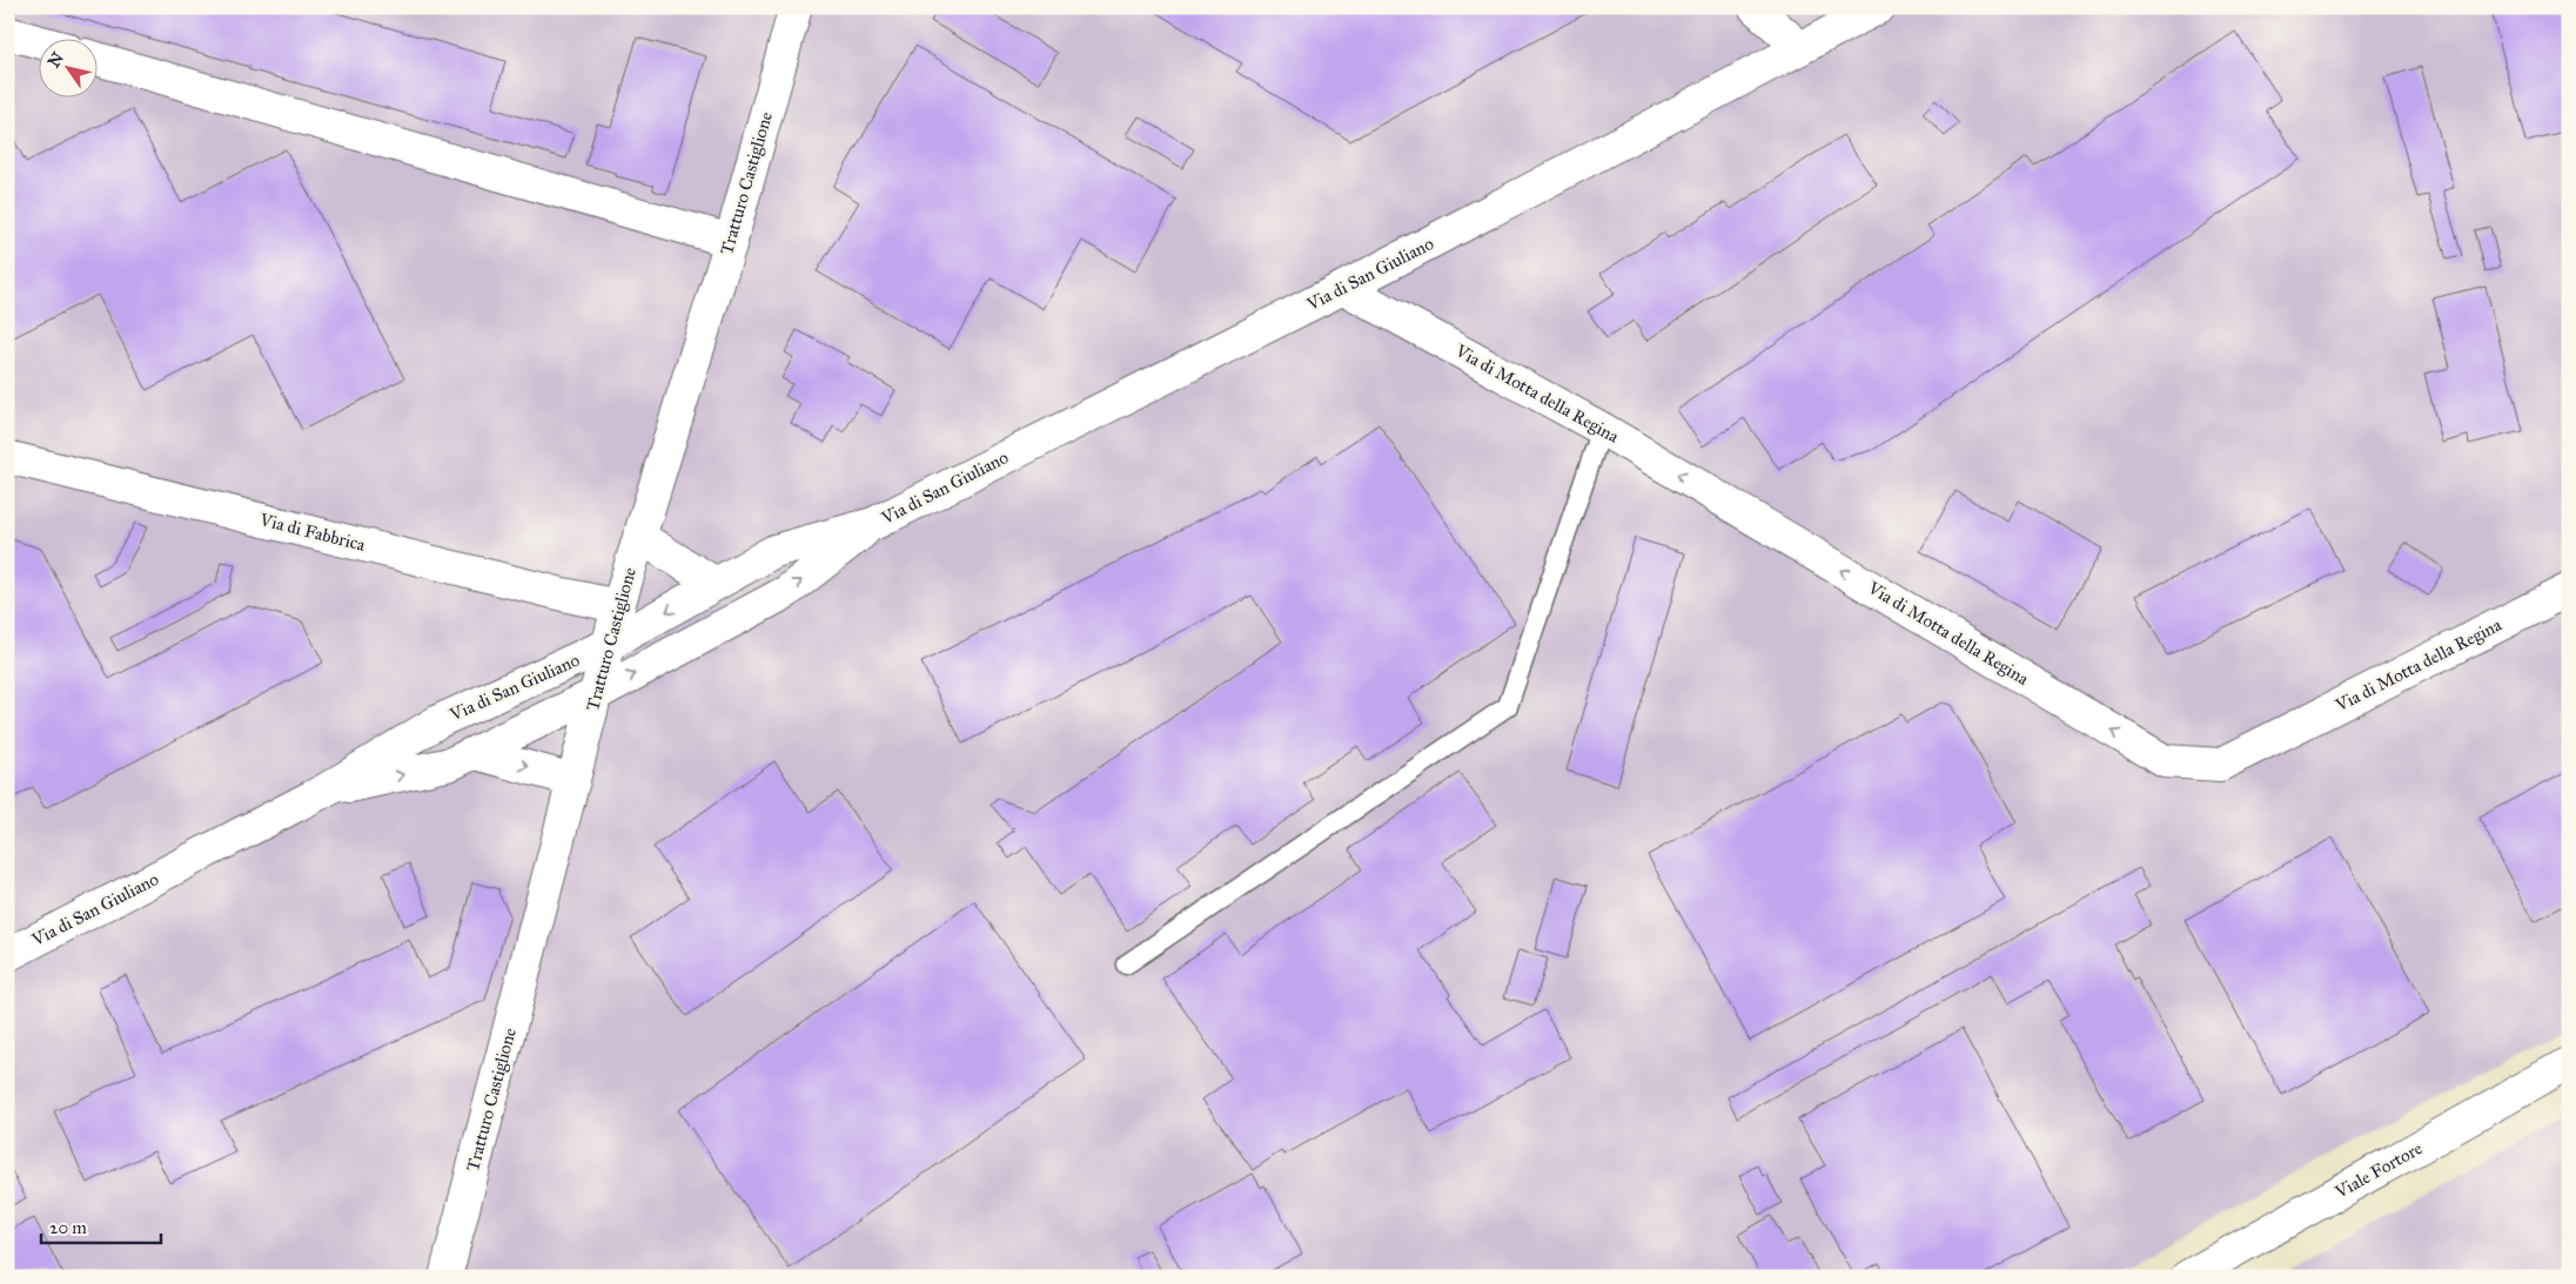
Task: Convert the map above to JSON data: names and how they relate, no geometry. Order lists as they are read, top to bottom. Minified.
{"streets":{"street":["Tratturo Castiglione","Via di San Giuliano","Via di Motta della Regina","Via di Fabbrica","Viale Fortore"]},"crossings":[["Tratturo Castiglione","Via di San Giuliano"],["Tratturo Castiglione","Via di Fabbrica"],["Via di San Giuliano","Via di Motta della Regina"]],"one_way":["Via di Motta della Regina"],"scale_bar":"20 m","north":"top left"}
